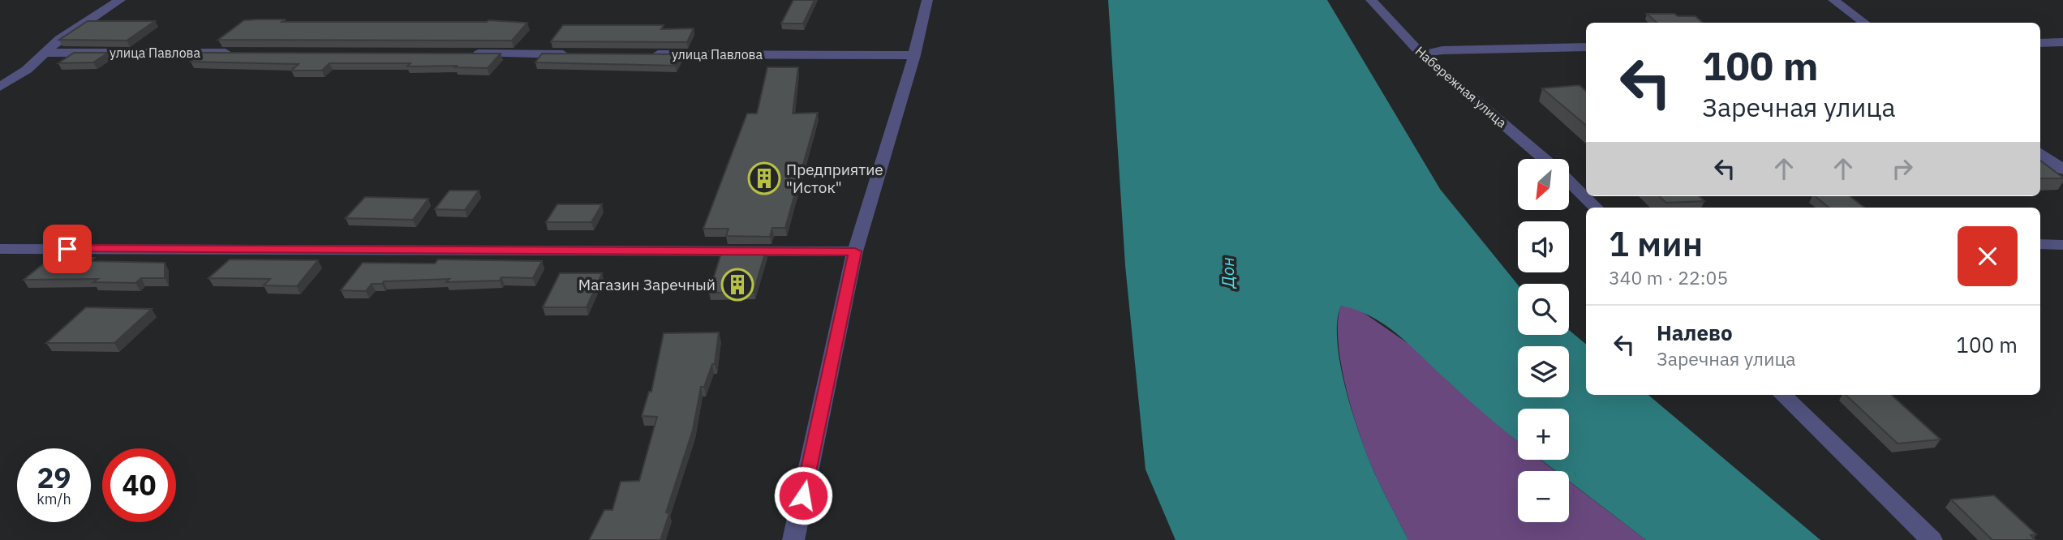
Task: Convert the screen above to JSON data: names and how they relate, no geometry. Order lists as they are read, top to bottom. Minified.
{"streets":{"street":["улица Павлова","Набережная улица"]},"water":["Дон"],"places":{"building":["Предприятие \"Исток\"","Магазин Заречный"]},"north":"bottom left","page":{"turn":["100 m","Заречная улица"],"map_buttons":["+","−"],"heading":["1 мин","340 m · 22:05"],"list":[{"name":"Налево","note":"Заречная улица","value":"100 m"}],"speed":"29 km/h","limit":"40"}}
